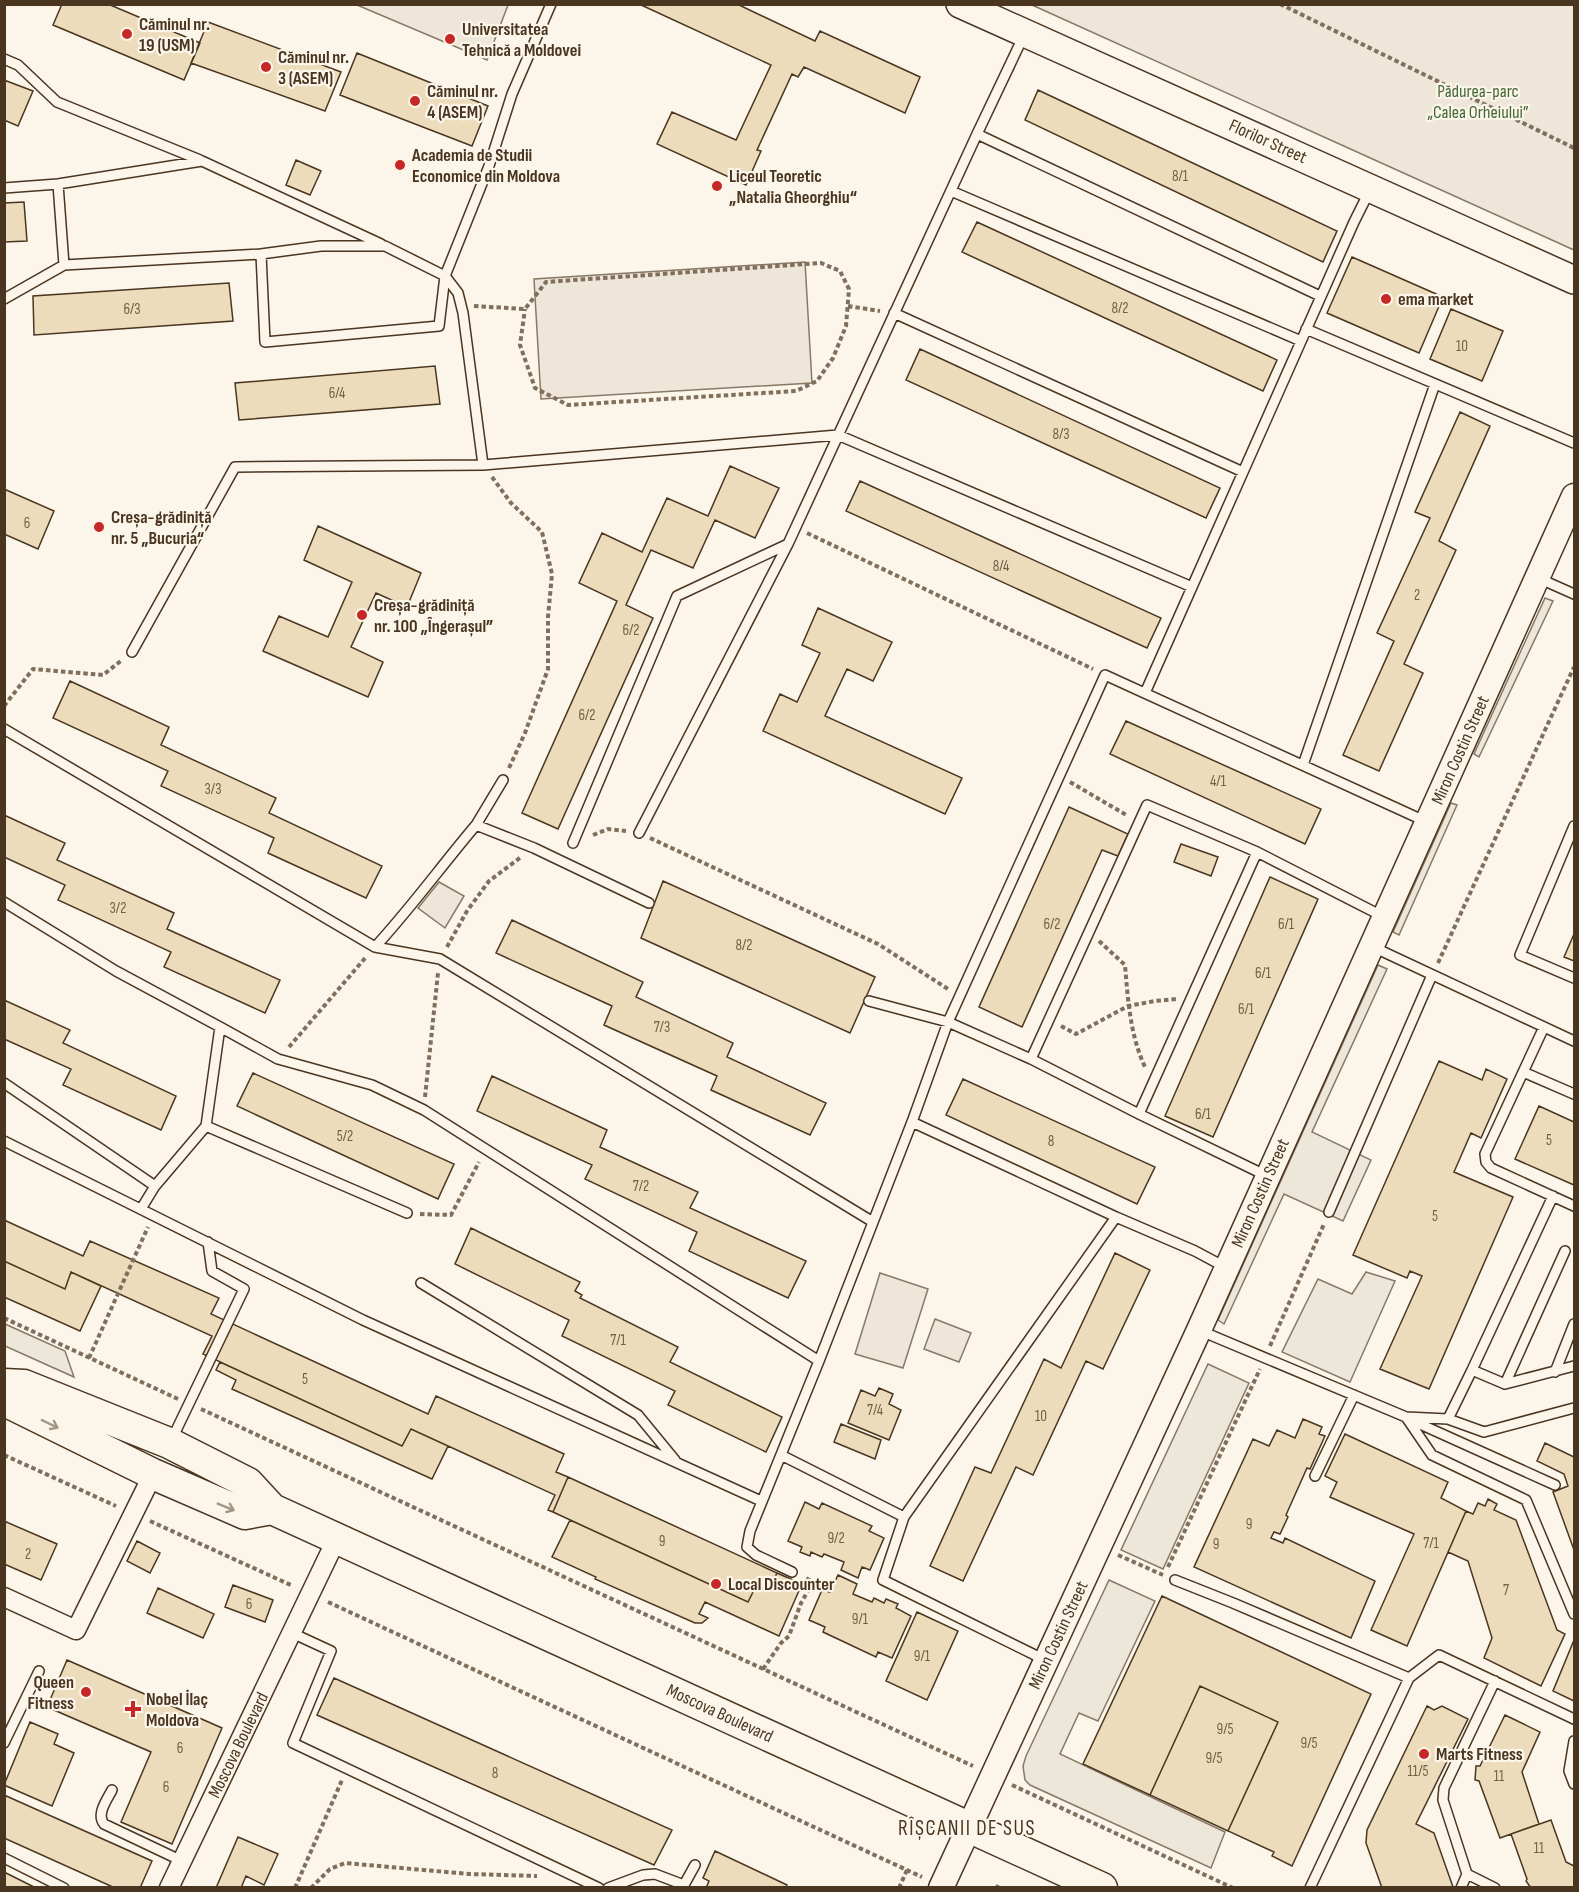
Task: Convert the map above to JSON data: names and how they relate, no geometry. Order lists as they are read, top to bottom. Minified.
{"streets":{"main road":["Florilor Street","Moscova Boulevard"],"street":["Miron Costin Street"]},"crossings":[["Miron Costin Street","Moscova Boulevard"]],"districts":["RÎȘCANII DE SUS"],"parks":["Pădurea-parc „Calea Orheiului”"],"places":{"other":["Căminul nr. 19 (USM)","Universitatea Tehnică a Moldovei","Căminul nr. 3 (ASEM)","Căminul nr. 4 (ASEM)","Academia de Studii Economice din Moldova","Liceul Teoretic „Natalia Gheorghiu“","ema market","Creșa-grădiniță nr. 5 „Bucuria“","Creșa-grădiniță nr. 100 „Îngerașul”","Local Discounter","Queen Fitness","Marts Fitness"],"health":["Nobel İlaç Moldova"]},"house_numbers":["8/1","8/2","6/3","10","6/4","8/3","6","8/4","2","6/2","6/2","4/1","3/3","3/2","6/2","6/1","8/2","6/1","6/1","7/3","6/1","5/2","5","8","7/2","5","7/1","5","7/4","10","9","9/2","9","7/1","9","2","7","6","9/1","9/1","9/5","9/5","6","9/5","11/5","8","11","6","11"]}
